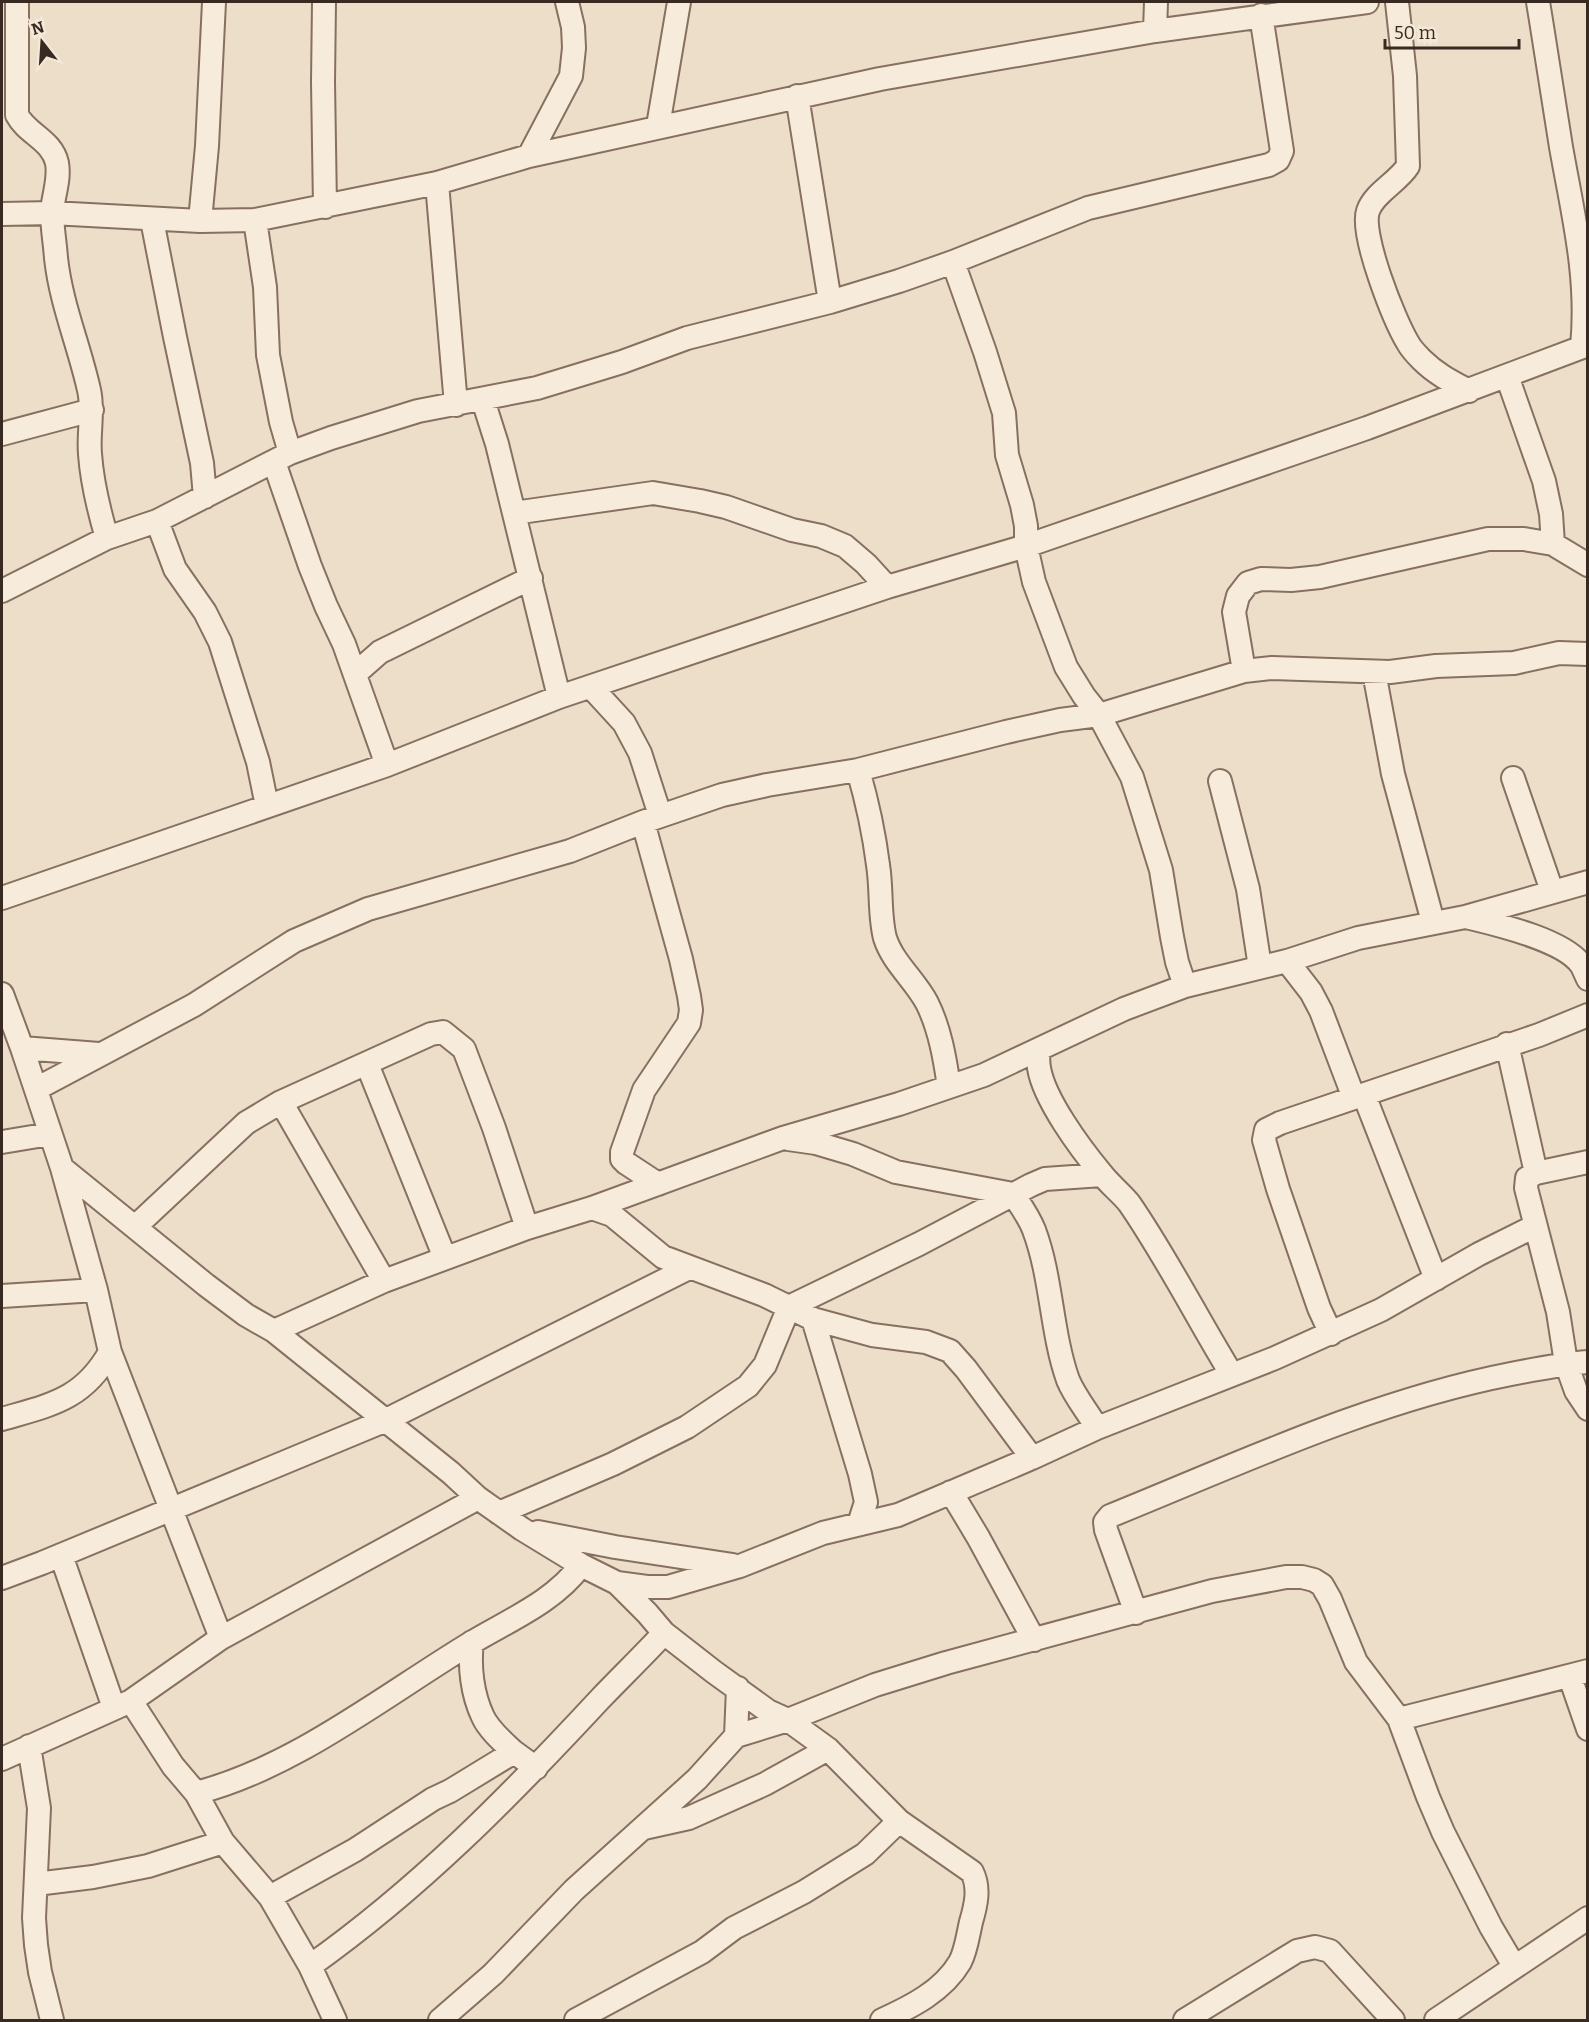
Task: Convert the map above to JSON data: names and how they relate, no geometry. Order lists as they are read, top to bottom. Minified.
{"scale_bar":"50 m","north":"top"}
